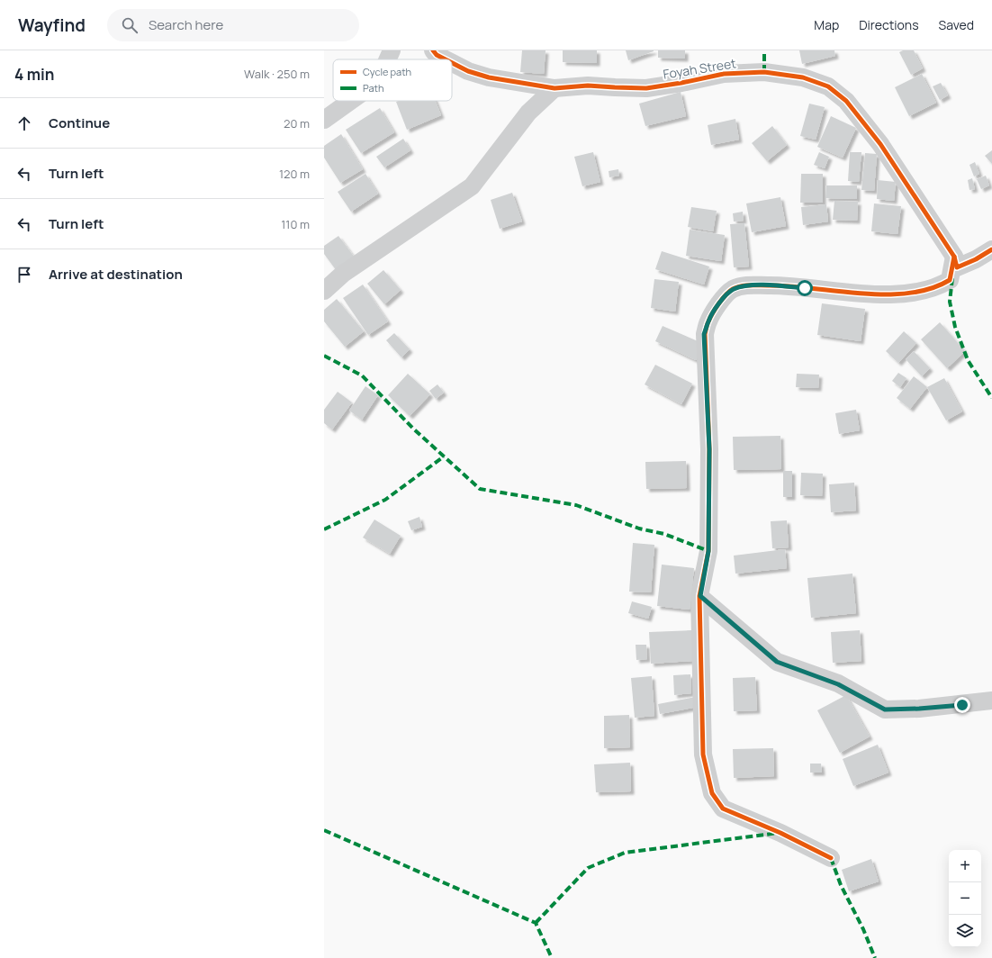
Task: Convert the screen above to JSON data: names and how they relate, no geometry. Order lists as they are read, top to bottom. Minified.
{"streets":{"street":["Foyah Street"]},"legend":["Cycle path","Path"],"page":{"header":"Wayfind","search":"Search here","nav":["Map","Directions","Saved"],"heading":["4 min","Walk · 250 m"],"list":[["Continue","20 m"],["Turn left","120 m"],["Turn left","110 m"],"Arrive at destination"],"map_buttons":["+","−"]}}
